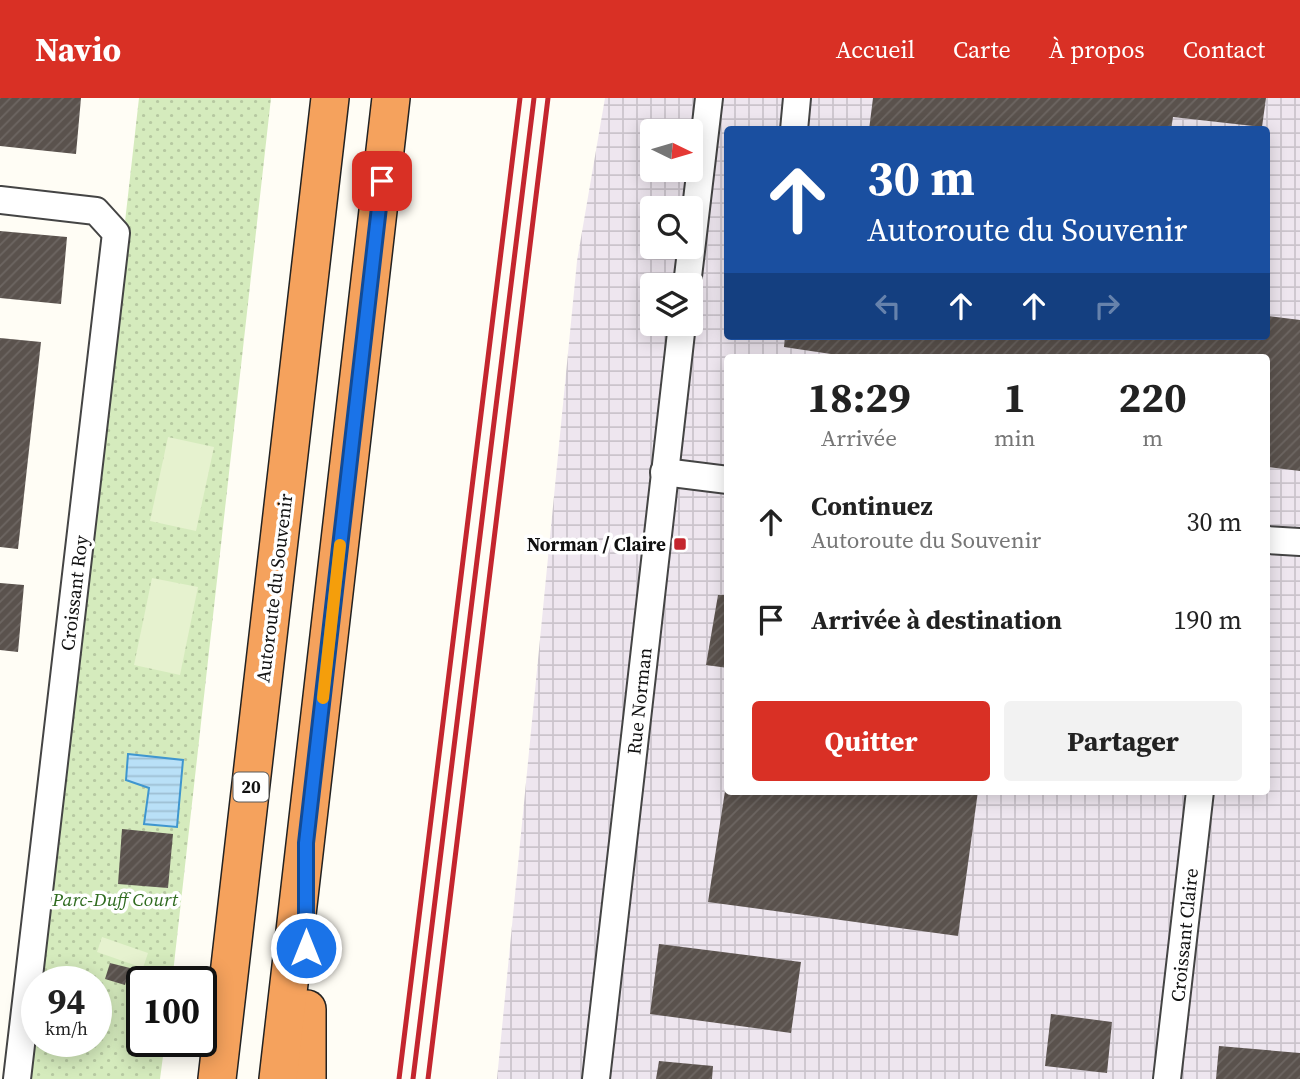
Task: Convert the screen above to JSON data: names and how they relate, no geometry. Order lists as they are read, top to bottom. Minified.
{"streets":{"highway":["Autoroute du Souvenir","20"],"street":["Croissant Roy","Rue Norman","Croissant Claire"]},"parks":["Parc-Duff Court"],"places":{"transit":["Norman / Claire"]},"north":"right","page":{"header":"Navio","nav":["Accueil","Carte","À propos","Contact"],"turn":["30 m","Autoroute du Souvenir"],"eta":["18:29","Arrivée","1","min","220","m"],"list":[{"name":"Continuez","note":"Autoroute du Souvenir","value":"30 m"},{"name":"Arrivée à destination","value":"190 m"}],"buttons":["Quitter","Partager"],"speed":"94 km/h","limit":"100"}}
